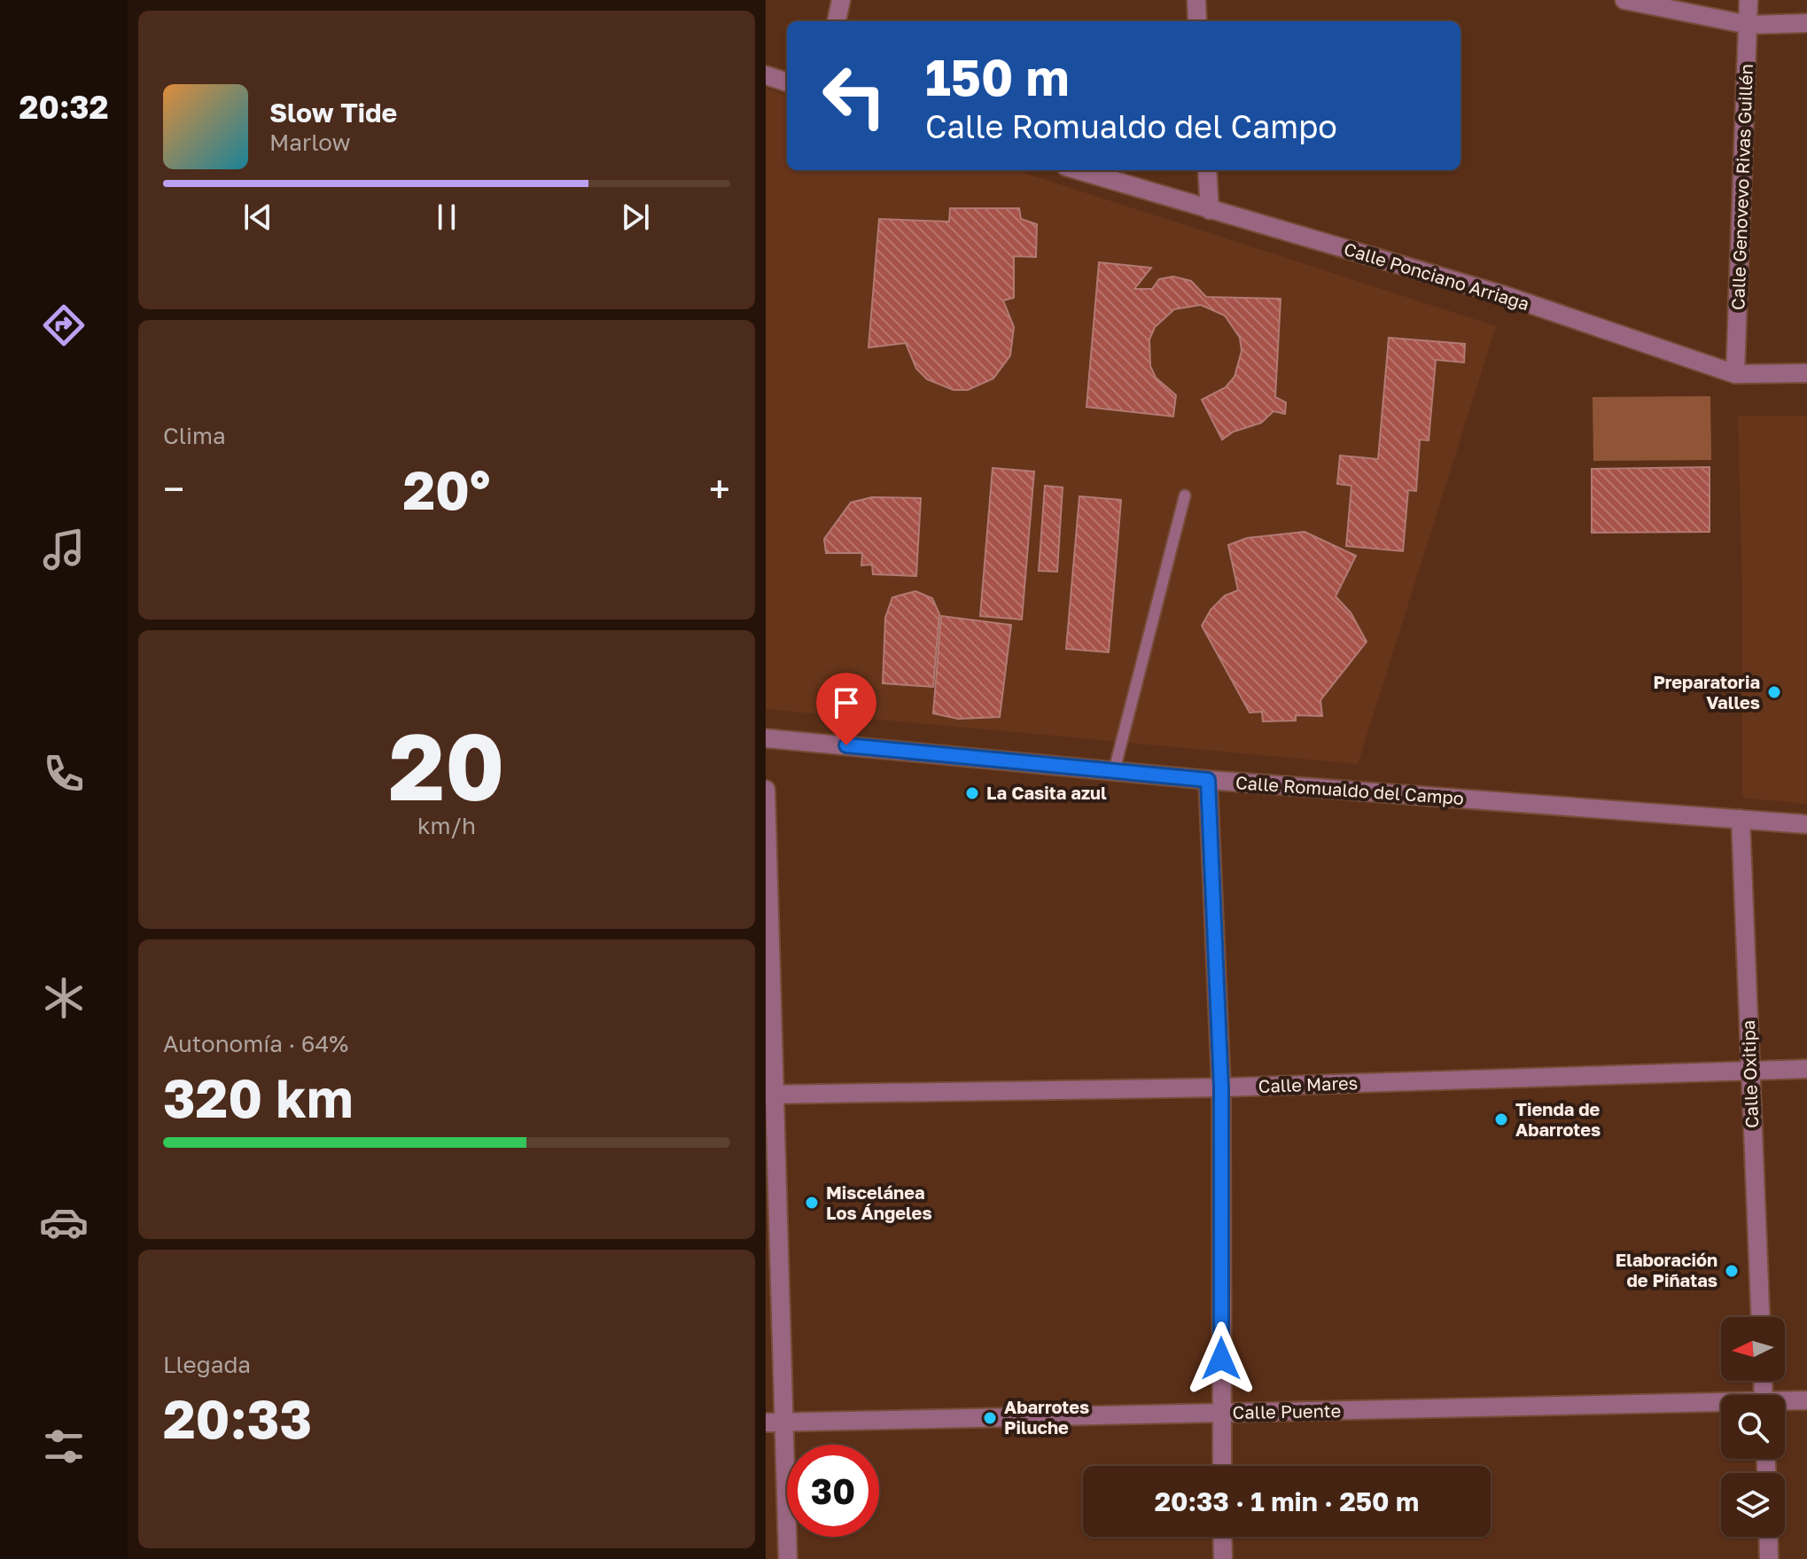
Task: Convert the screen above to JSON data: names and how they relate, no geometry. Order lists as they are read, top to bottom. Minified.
{"streets":{"street":["Calle Genovevo Rivas Guillén","Calle Ponciano Arriaga","Calle Romualdo del Campo","Calle Oxitipa","Calle Mares","Calle Puente"]},"crossings":[["Calle Genovevo Rivas Guillén","Calle Ponciano Arriaga"],["Calle Romualdo del Campo","Calle Oxitipa"],["Calle Oxitipa","Calle Mares"]],"places":["Preparatoria Valles","La Casita azul","Tienda de Abarrotes","Miscelánea Los Ángeles","Elaboración de Piñatas","Abarrotes Piluche"],"north":"left","page":{"tabs":"20:32","turn":["150 m","Calle Romualdo del Campo"],"song":["Slow Tide","Marlow"],"tile":["Clima",["20","km/h"],["Autonomía · 64%","320 km"],["Llegada","20:33"]],"heat":["−","20°","+"],"limit":"30","trip":"20:33 · 1 min · 250 m"}}
